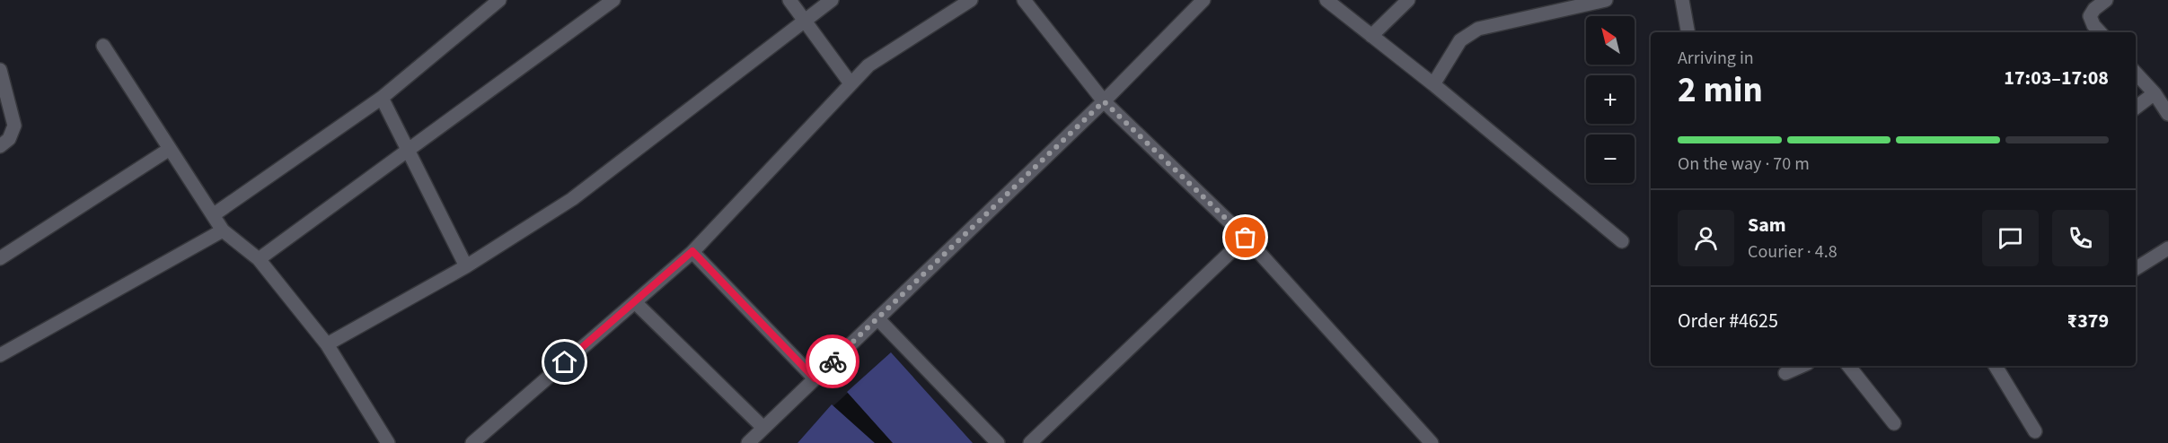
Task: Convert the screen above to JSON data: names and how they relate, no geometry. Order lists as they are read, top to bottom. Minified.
{"north":"top left","page":{"map_buttons":["+","−"],"heading":["2 min","Arriving in","17:03–17:08"],"panel":["Sam","Courier · 4.8","Order #4625","₹379"],"bar":"On the way · 70 m"}}
